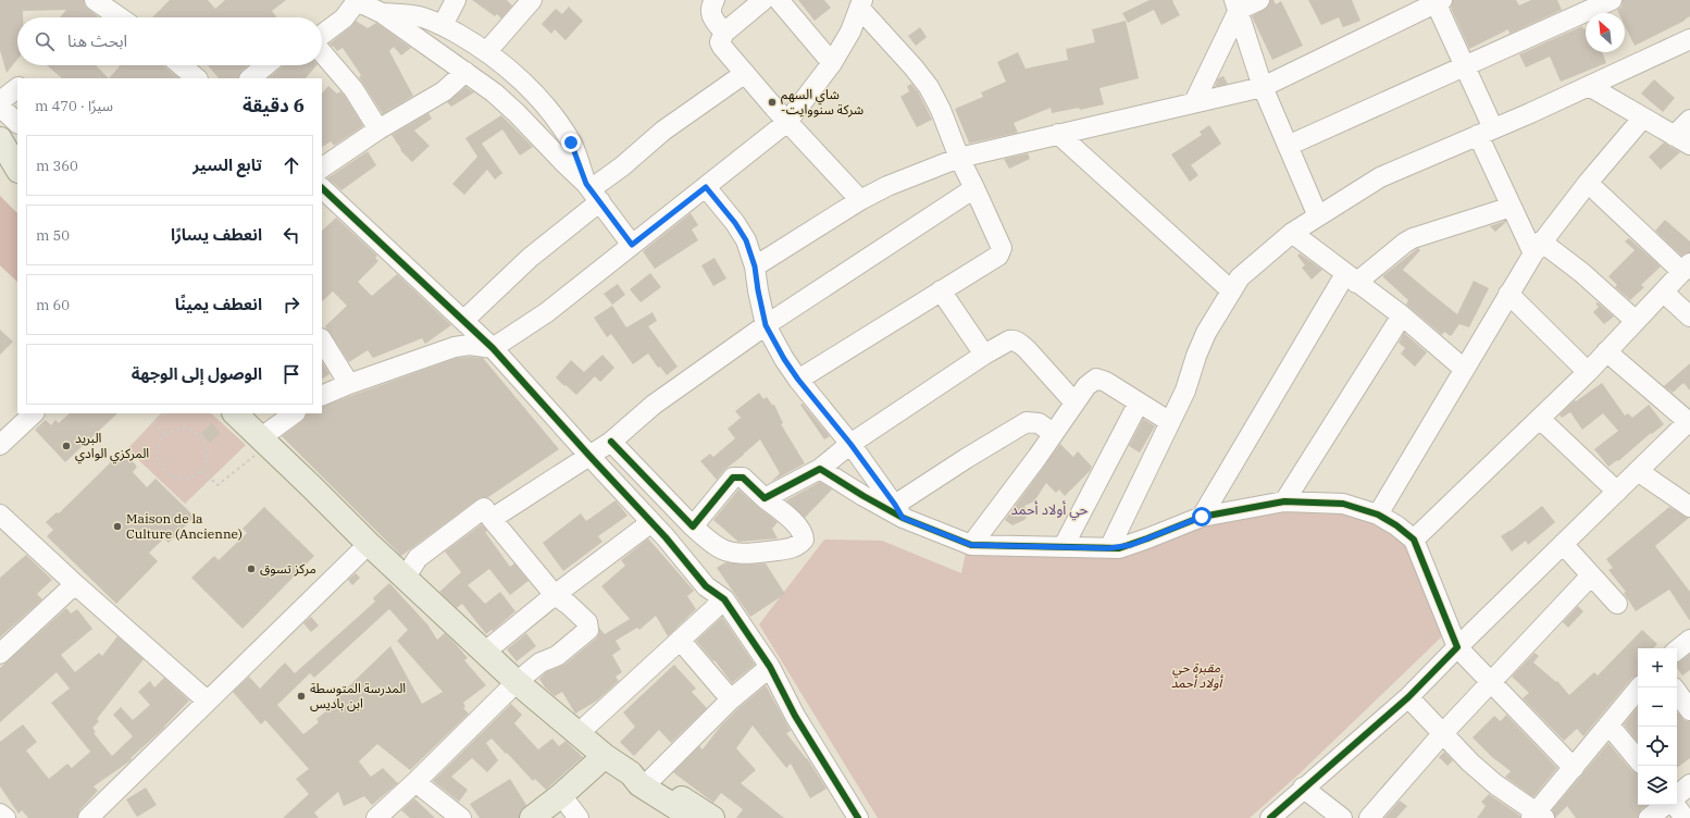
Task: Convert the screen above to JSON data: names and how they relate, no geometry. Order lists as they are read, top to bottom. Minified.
{"districts":["حي أولاد أحمد"],"parks":["مقبرة حي أولاد أحمد"],"places":["شاي السهم -شركة سنووايت","البريد المركزي الوادي","Maison de la Culture (Ancienne)","مركز تسوق","المدرسة المتوسطة ابن باديس"],"north":"top left","page":{"search":"ابحث هنا","heading":["6 دقيقة","سيرًا · 470 m"],"list":[["تابع السير","360 m"],["انعطف يسارًا","50 m"],["انعطف يمينًا","60 m"],"الوصول إلى الوجهة"],"map_buttons":["+","−"]}}
